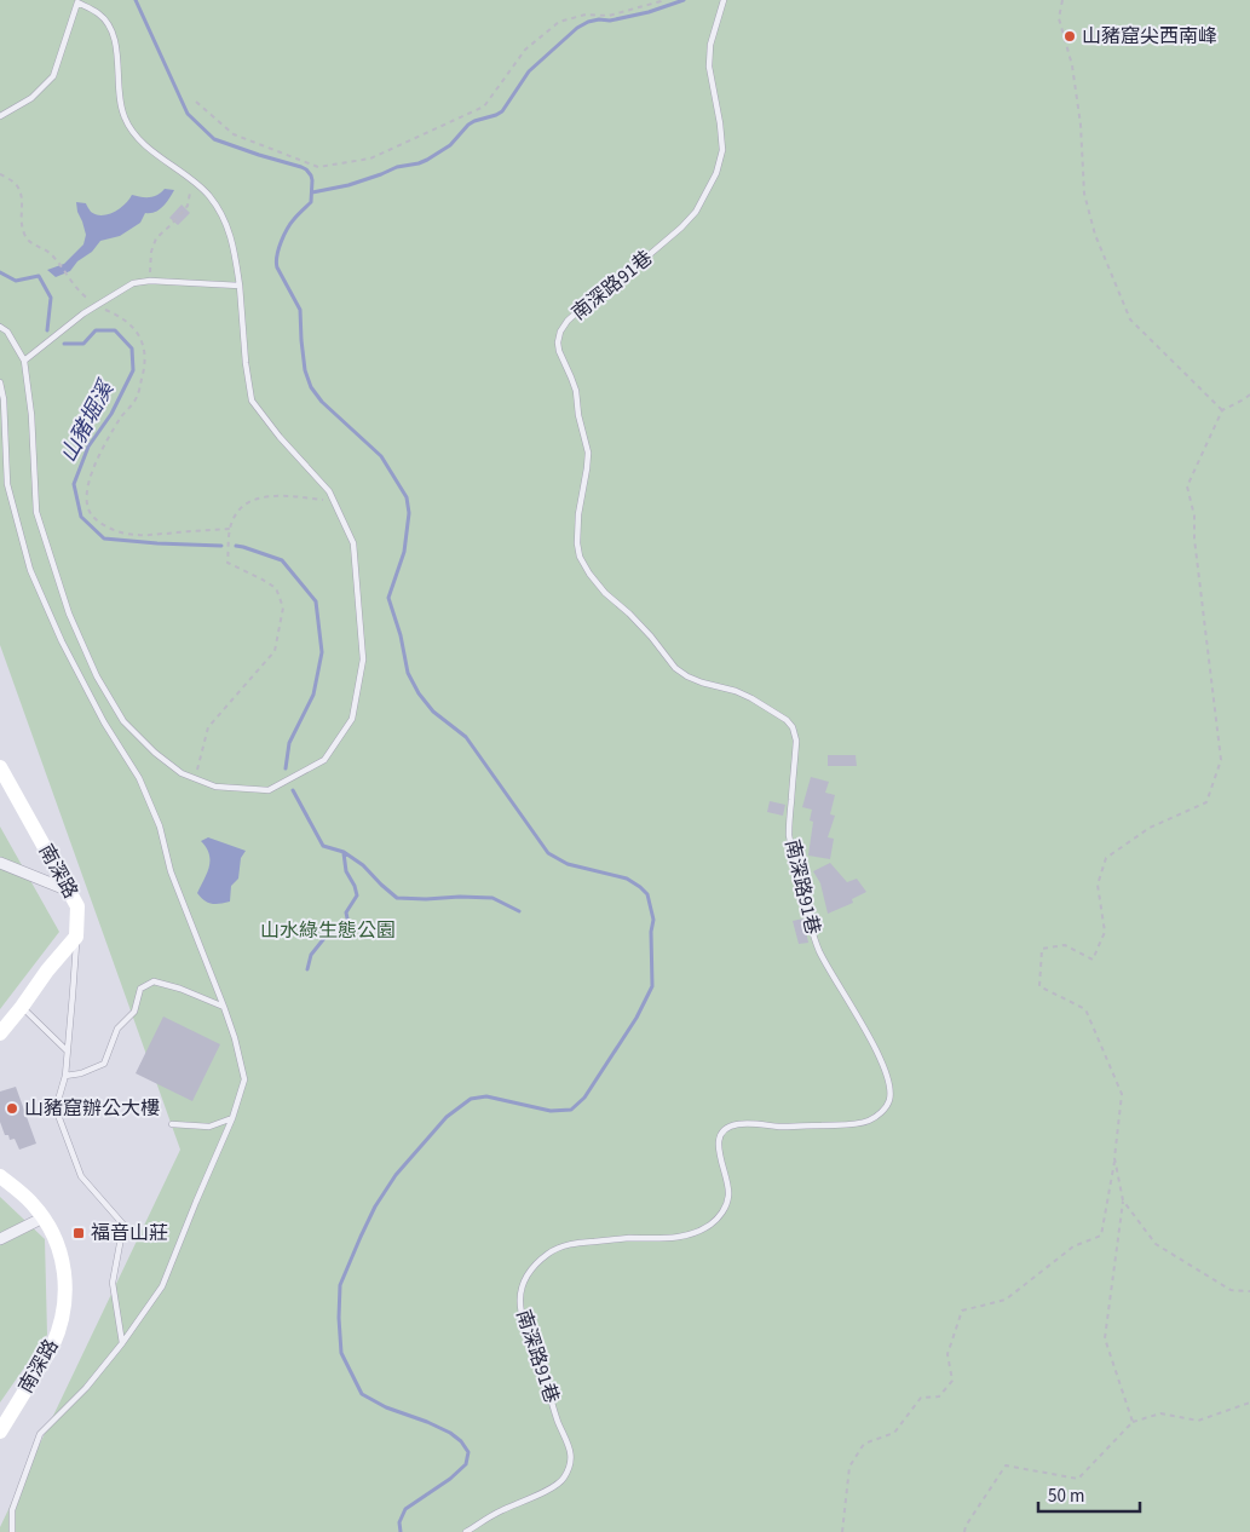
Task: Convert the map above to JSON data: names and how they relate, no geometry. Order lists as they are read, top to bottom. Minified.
{"streets":{"main road":["南深路"],"lane":["南深路91巷"]},"water":["山豬堀溪"],"parks":["山水綠生態公園"],"places":{"other":["山豬窟尖西南峰","山豬窟辦公大樓"],"transit":["福音山莊"]},"scale_bar":"50 m"}
